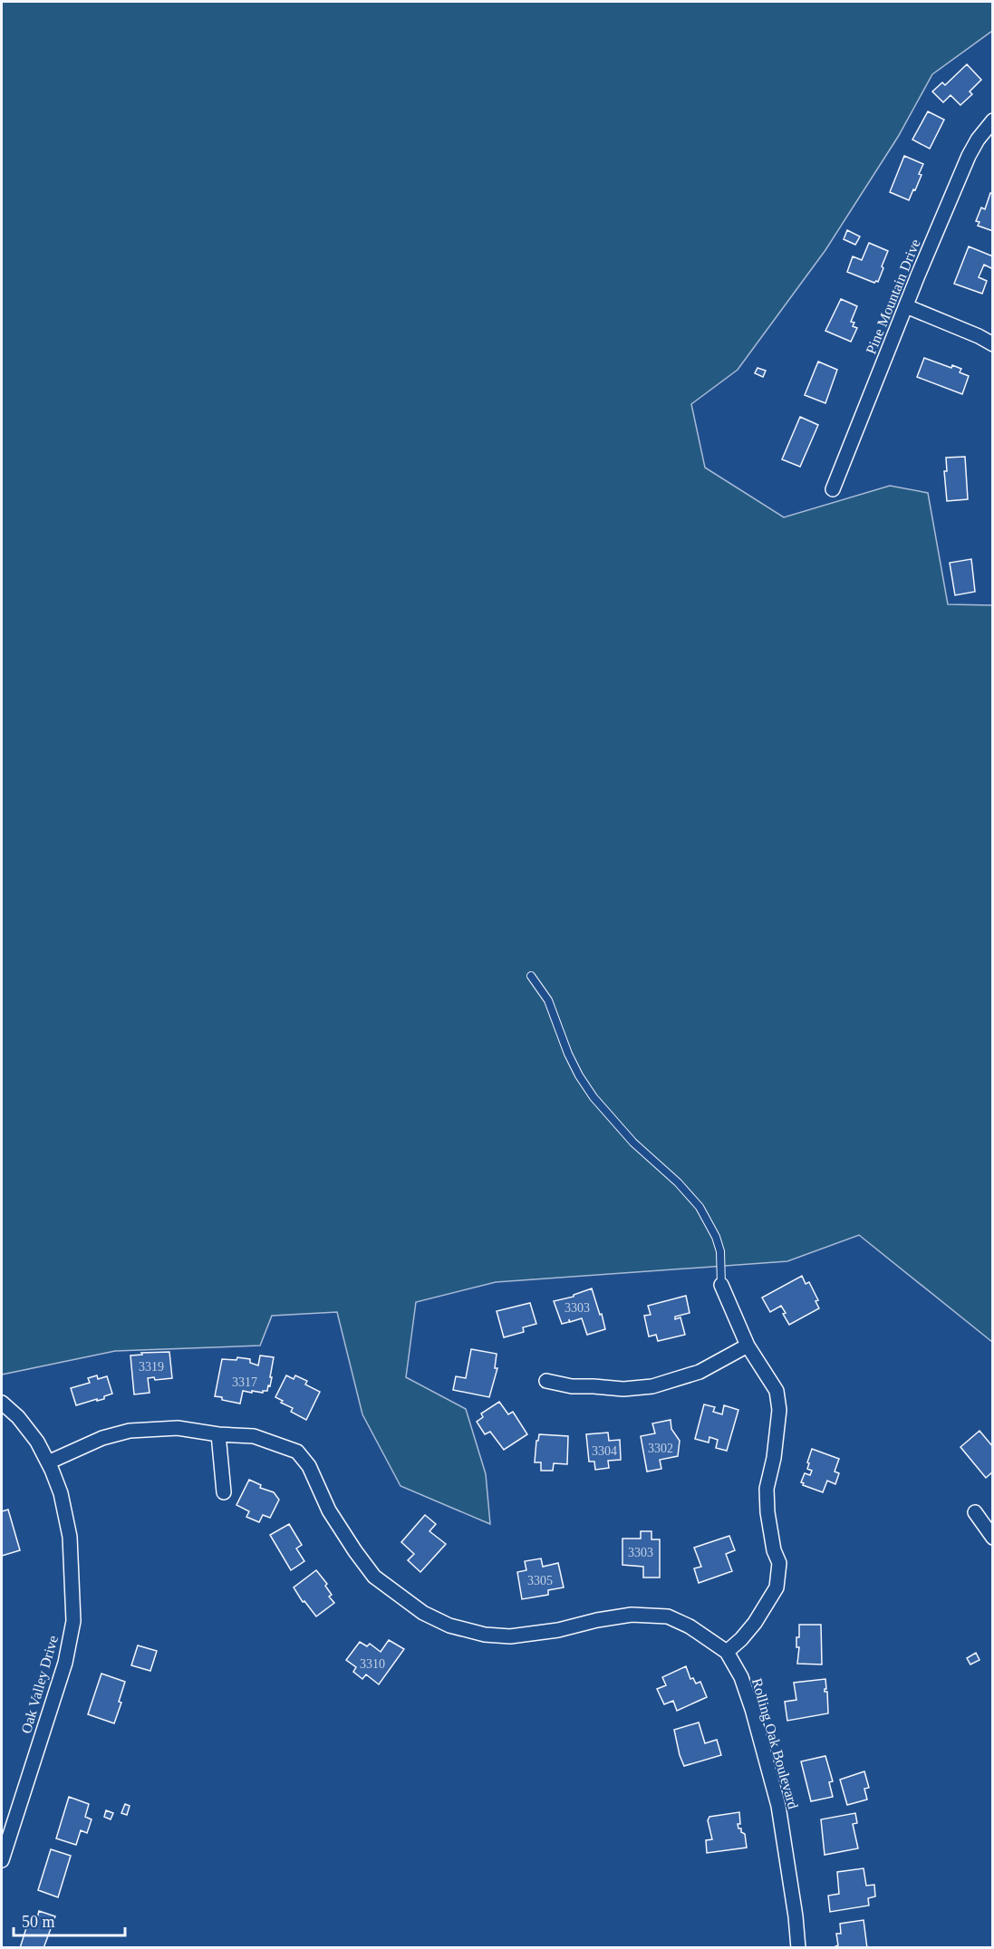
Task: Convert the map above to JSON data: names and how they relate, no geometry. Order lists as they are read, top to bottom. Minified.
{"streets":{"street":["Pine Mountain Drive","Oak Valley Drive","Rolling Oak Boulevard"]},"crossings":[["Oak Valley Drive","Rolling Oak Boulevard"]],"house_numbers":["3303","3319","3317","3302","3304","3303","3305","3310"],"scale_bar":"50 m"}
